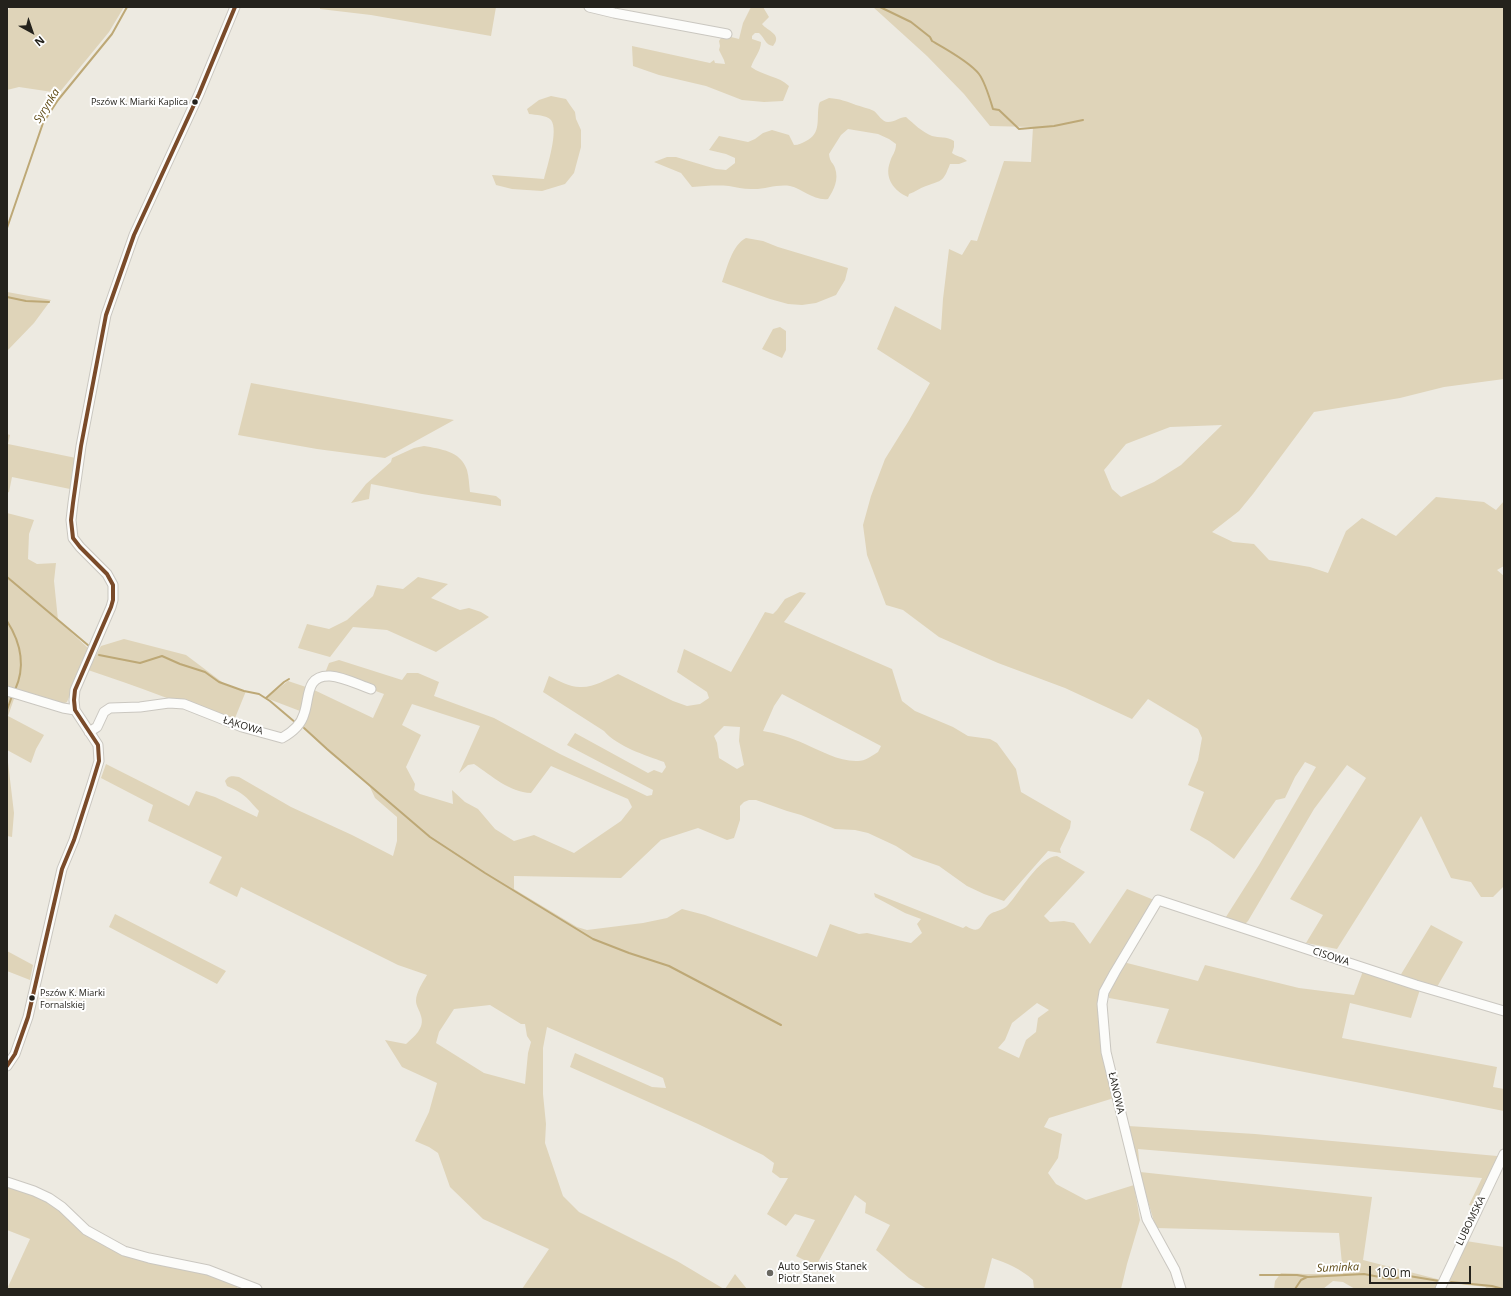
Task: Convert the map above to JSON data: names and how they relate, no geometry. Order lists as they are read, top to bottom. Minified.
{"streets":{"street":["ŁĄKOWA","CISOWA","ŁANOWA","LUBOMSKA"]},"crossings":[["CISOWA","ŁANOWA"]],"water":["Syrynka","Suminka"],"places":["Pszów K. Miarki Kaplica","Pszów K. Miarki Fornalskiej","Auto Serwis Stanek Piotr Stanek"],"scale_bar":"100 m","north":"bottom right"}
